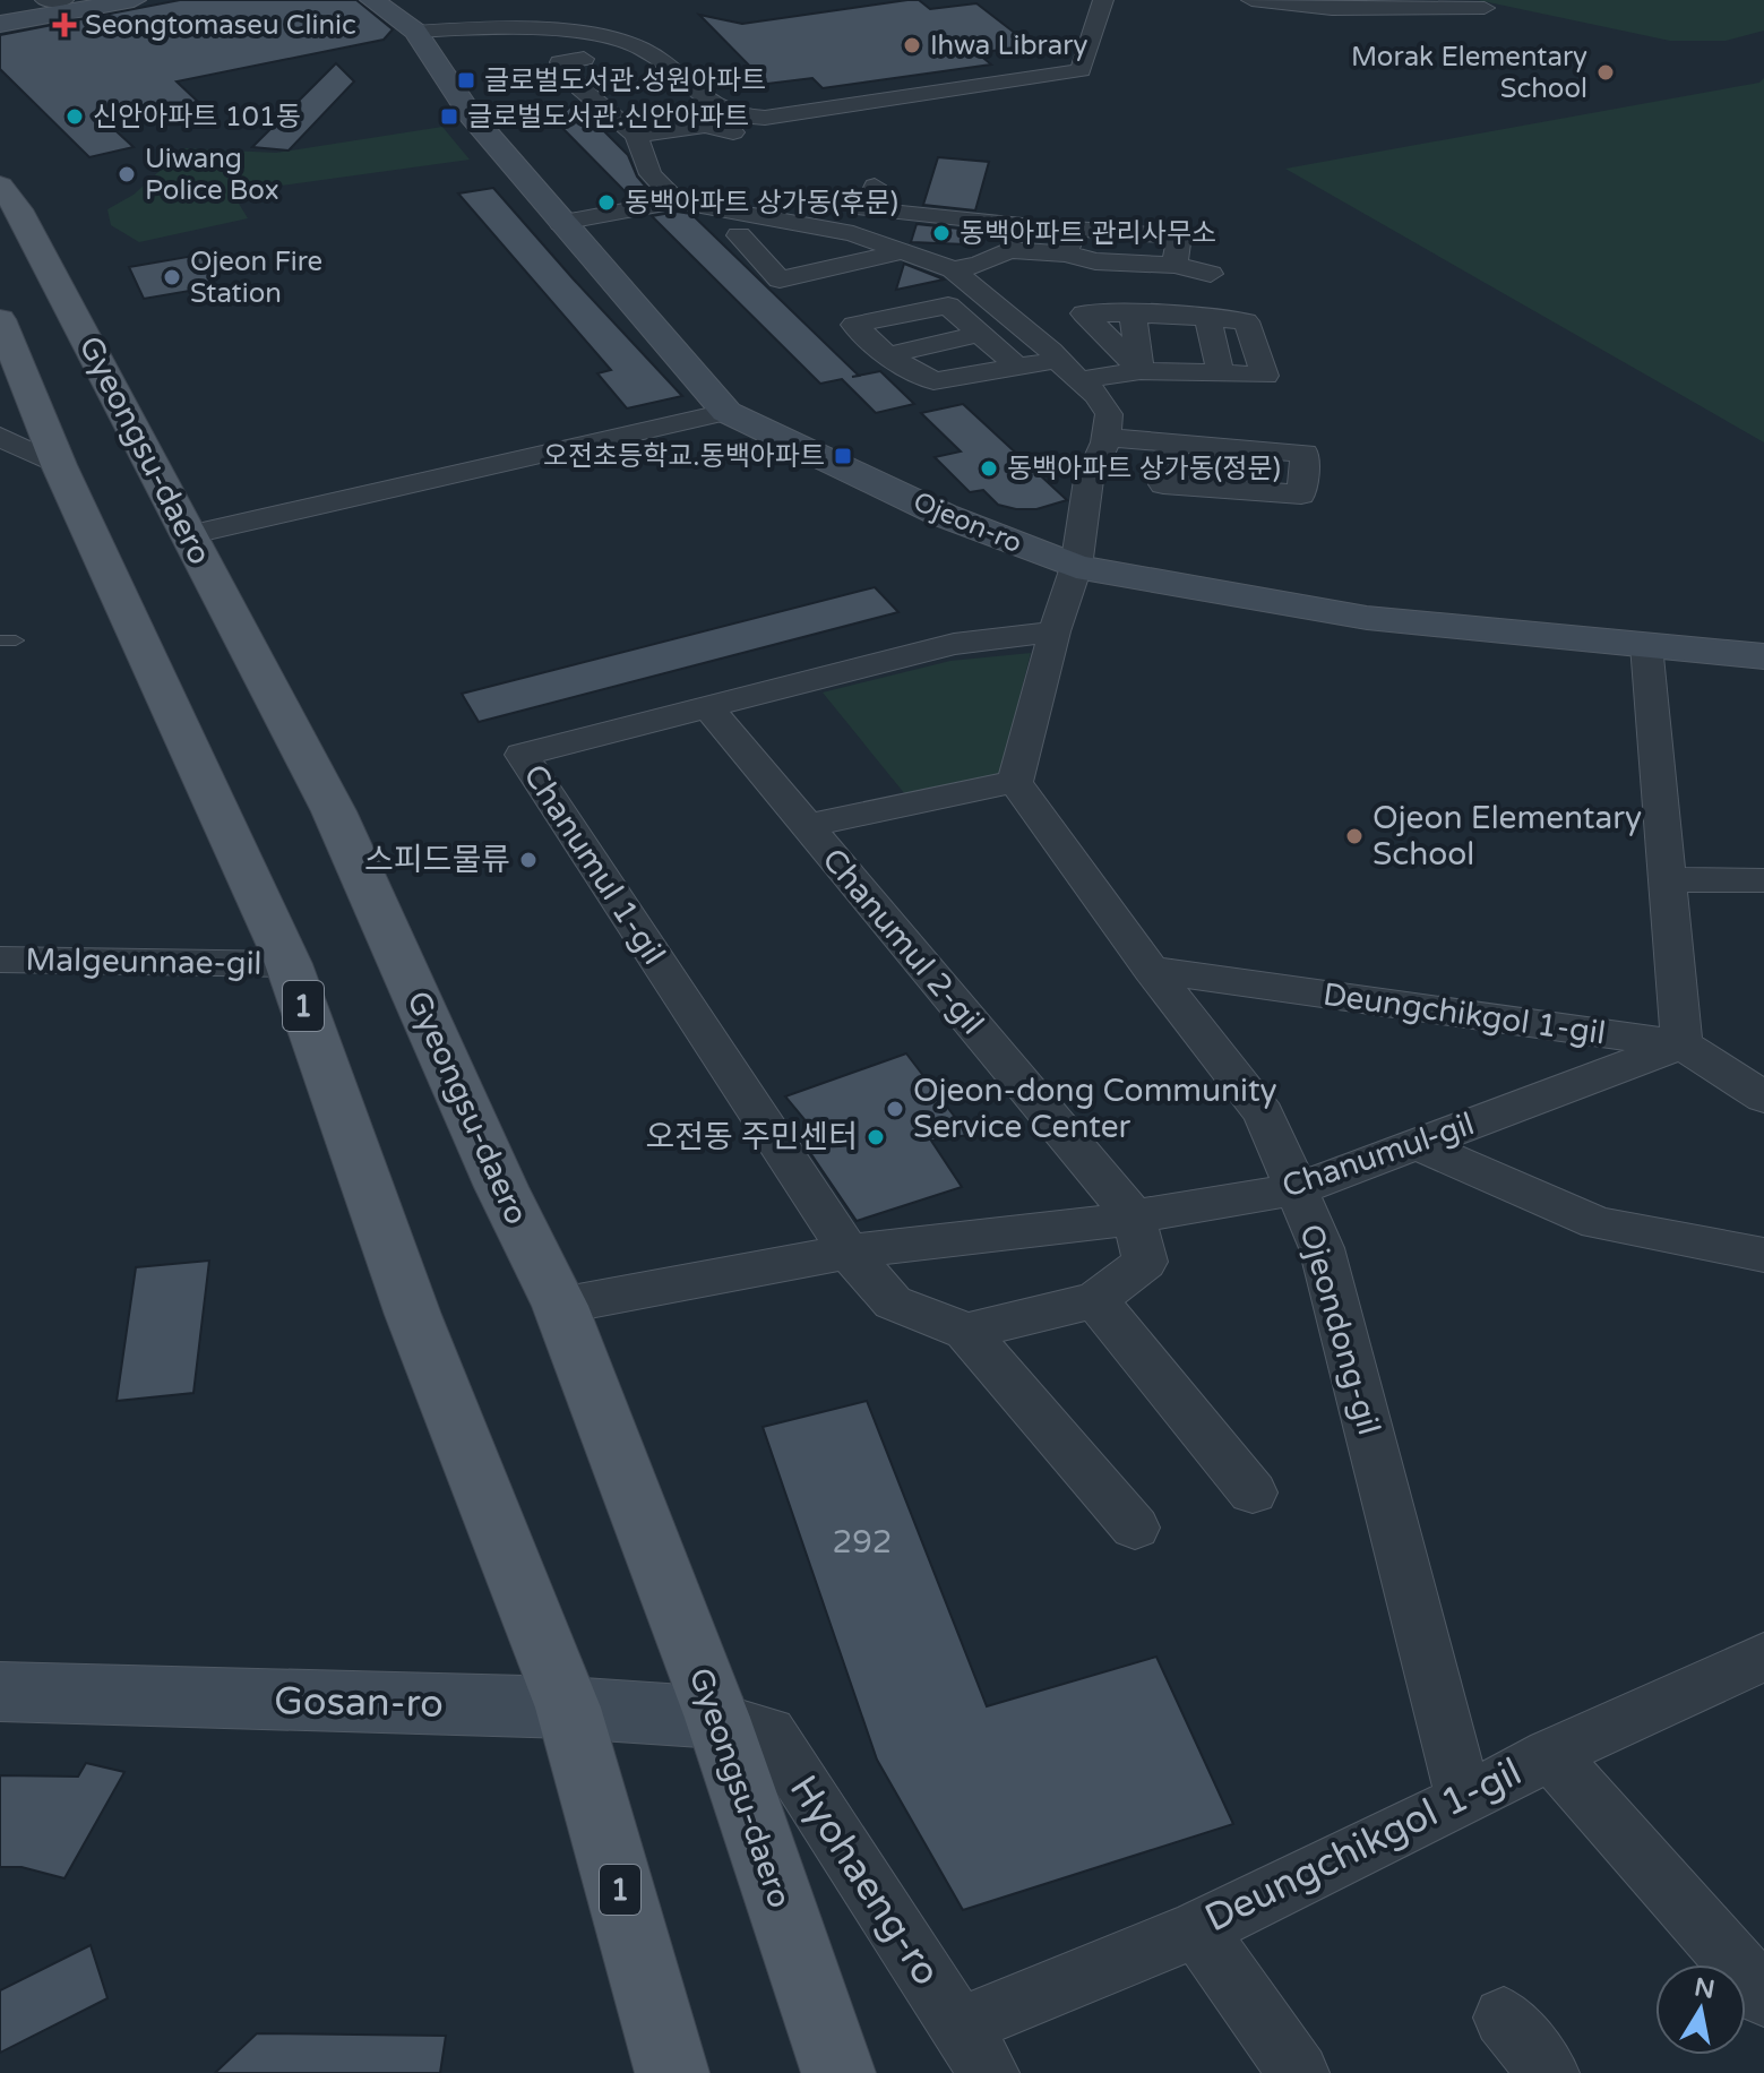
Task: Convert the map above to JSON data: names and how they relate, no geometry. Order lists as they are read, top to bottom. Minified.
{"streets":{"main road":["Gyeongsu-daero","1"],"street":["Ojeon-ro","Chanumul 1-gil","Chanumul 2-gil","Malgeunnae-gil","Deungchikgol 1-gil","Chanumul-gil","Ojeondong-gil","Gosan-ro","Hyohaeng-ro"]},"crossings":[["Gyeongsu-daero","Chanumul-gil"],["Gyeongsu-daero","Gosan-ro"],["Gyeongsu-daero","Hyohaeng-ro"],["Chanumul 1-gil","Chanumul 2-gil"],["Chanumul 1-gil","Chanumul-gil"],["Chanumul 2-gil","Chanumul-gil"],["Malgeunnae-gil","1"],["1","Gosan-ro"],["Deungchikgol 1-gil","Chanumul-gil"],["Deungchikgol 1-gil","Ojeondong-gil"],["Deungchikgol 1-gil","Hyohaeng-ro"],["Chanumul-gil","Ojeondong-gil"],["Gosan-ro","Hyohaeng-ro"]],"places":{"health":["Seongtomaseu Clinic"],"other":["Ihwa Library","Morak Elementary School","신안아파트 101동","Uiwang Police Box","동백아파트 상가동(후문)","동백아파트 관리사무소","Ojeon Fire Station","동백아파트 상가동(정문)","Ojeon Elementary School","스피드물류","Ojeon-dong Community Service Center","오전동 주민센터"],"transit":["글로벌도서관.성원아파트","글로벌도서관.신안아파트","오전초등학교.동백아파트"]},"house_numbers":["292"],"north":"top"}
